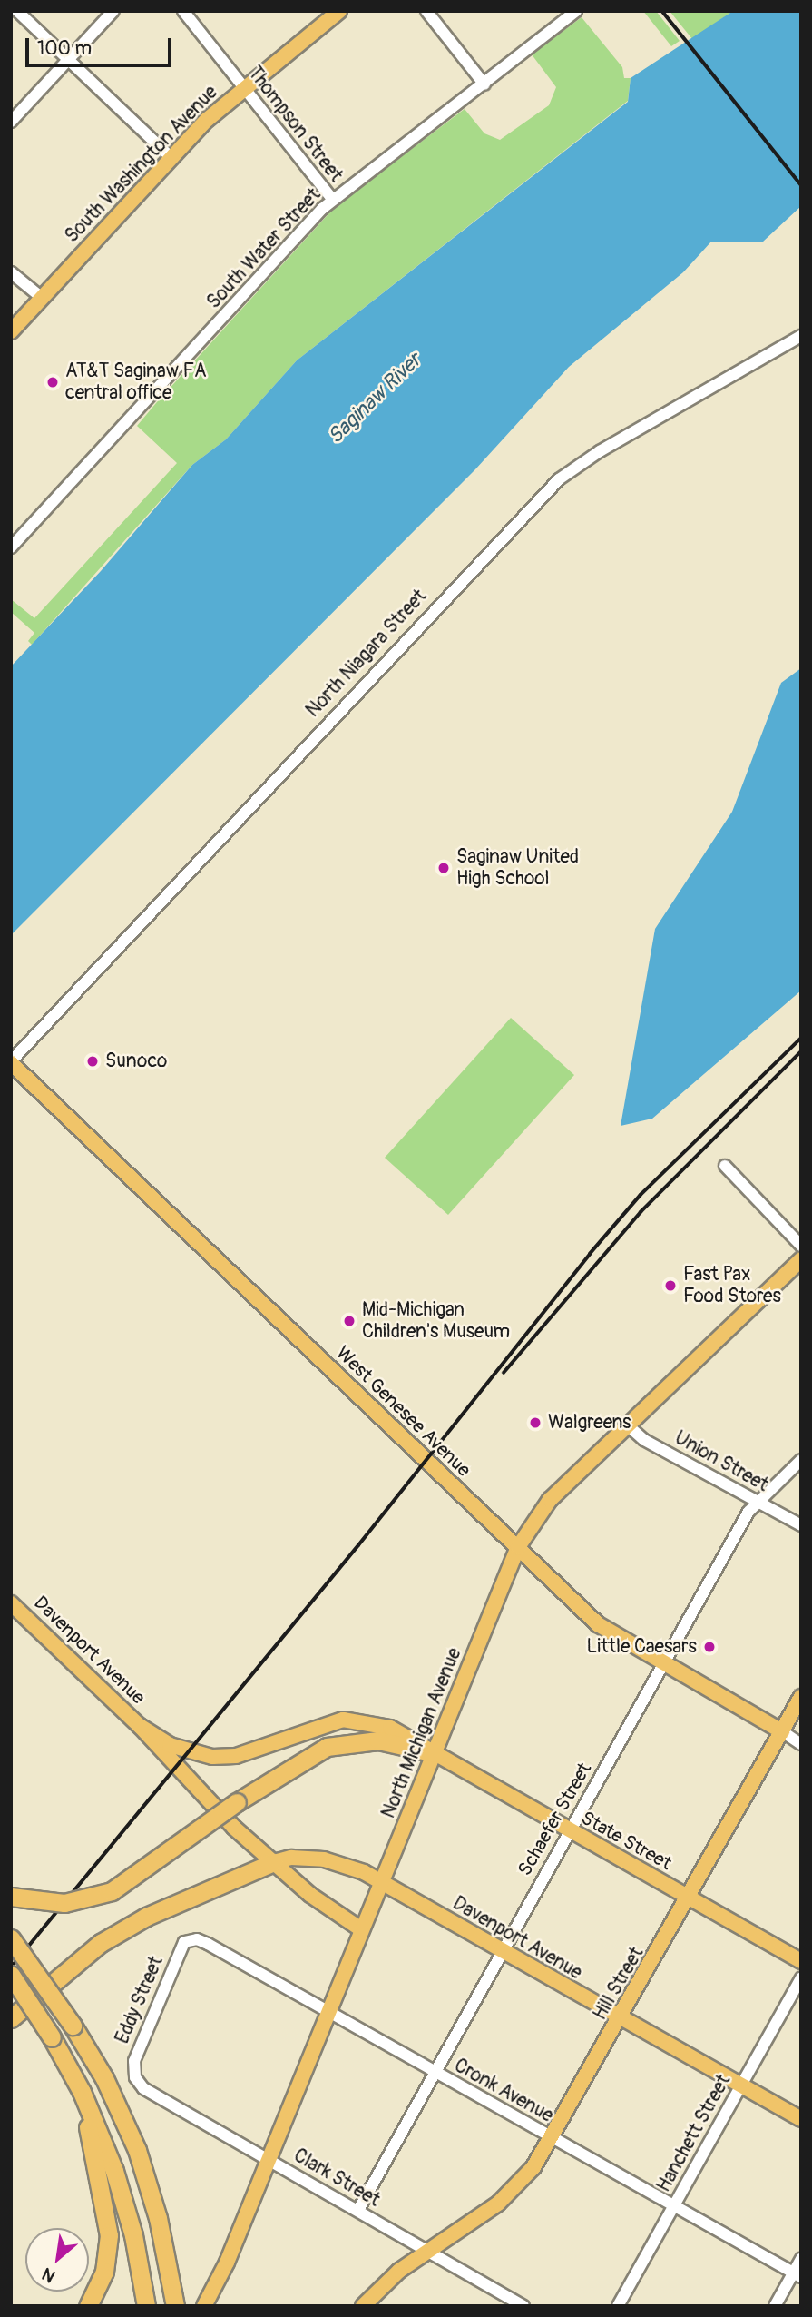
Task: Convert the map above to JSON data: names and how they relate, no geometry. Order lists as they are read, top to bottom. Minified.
{"streets":{"main road":["South Washington Avenue","West Genesee Avenue","Davenport Avenue","North Michigan Avenue","State Street","Hill Street"],"street":["Thompson Street","South Water Street","North Niagara Street","Union Street","Schaefer Street","Eddy Street","Cronk Avenue","Hanchett Street","Clark Street"]},"crossings":[["Thompson Street","South Washington Avenue"],["Thompson Street","South Water Street"],["North Niagara Street","West Genesee Avenue"],["West Genesee Avenue","North Michigan Avenue"],["West Genesee Avenue","Schaefer Street"],["West Genesee Avenue","Hill Street"],["Union Street","North Michigan Avenue"],["Union Street","Schaefer Street"],["Davenport Avenue","North Michigan Avenue"],["Davenport Avenue","Schaefer Street"],["Davenport Avenue","State Street"],["Davenport Avenue","Hill Street"],["Davenport Avenue","Hanchett Street"],["North Michigan Avenue","State Street"],["North Michigan Avenue","Cronk Avenue"],["North Michigan Avenue","Clark Street"],["Schaefer Street","State Street"],["Schaefer Street","Cronk Avenue"],["Schaefer Street","Clark Street"],["State Street","Hill Street"],["Hill Street","Cronk Avenue"],["Hill Street","Clark Street"],["Eddy Street","Cronk Avenue"],["Eddy Street","Clark Street"],["Cronk Avenue","Hanchett Street"]],"water":["Saginaw River"],"places":["AT&T Saginaw FA central office","Saginaw United High School","Sunoco","Fast Pax Food Stores","Mid-Michigan Children's Museum","Walgreens","Little Caesars"],"scale_bar":"100 m","north":"bottom left"}
